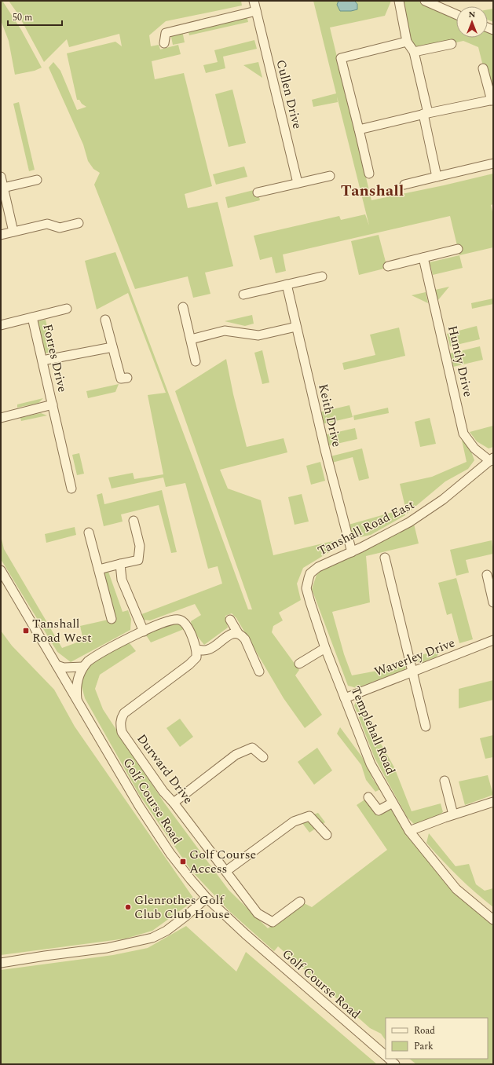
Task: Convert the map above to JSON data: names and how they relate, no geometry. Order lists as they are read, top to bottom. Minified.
{"streets":{"street":["Cullen Drive","Forres Drive","Huntly Drive","Keith Drive","Tanshall Road East","Waverley Drive","Templehall Road","Durward Drive","Golf Course Road"]},"crossings":[["Huntly Drive","Tanshall Road East"],["Keith Drive","Tanshall Road East"],["Tanshall Road East","Templehall Road"],["Waverley Drive","Templehall Road"]],"districts":["Tanshall"],"places":{"transit":["Tanshall Road West","Golf Course Access"],"other":["Glenrothes Golf Club Club House"]},"legend":["Road","Park"],"scale_bar":"50 m","north":"top"}
